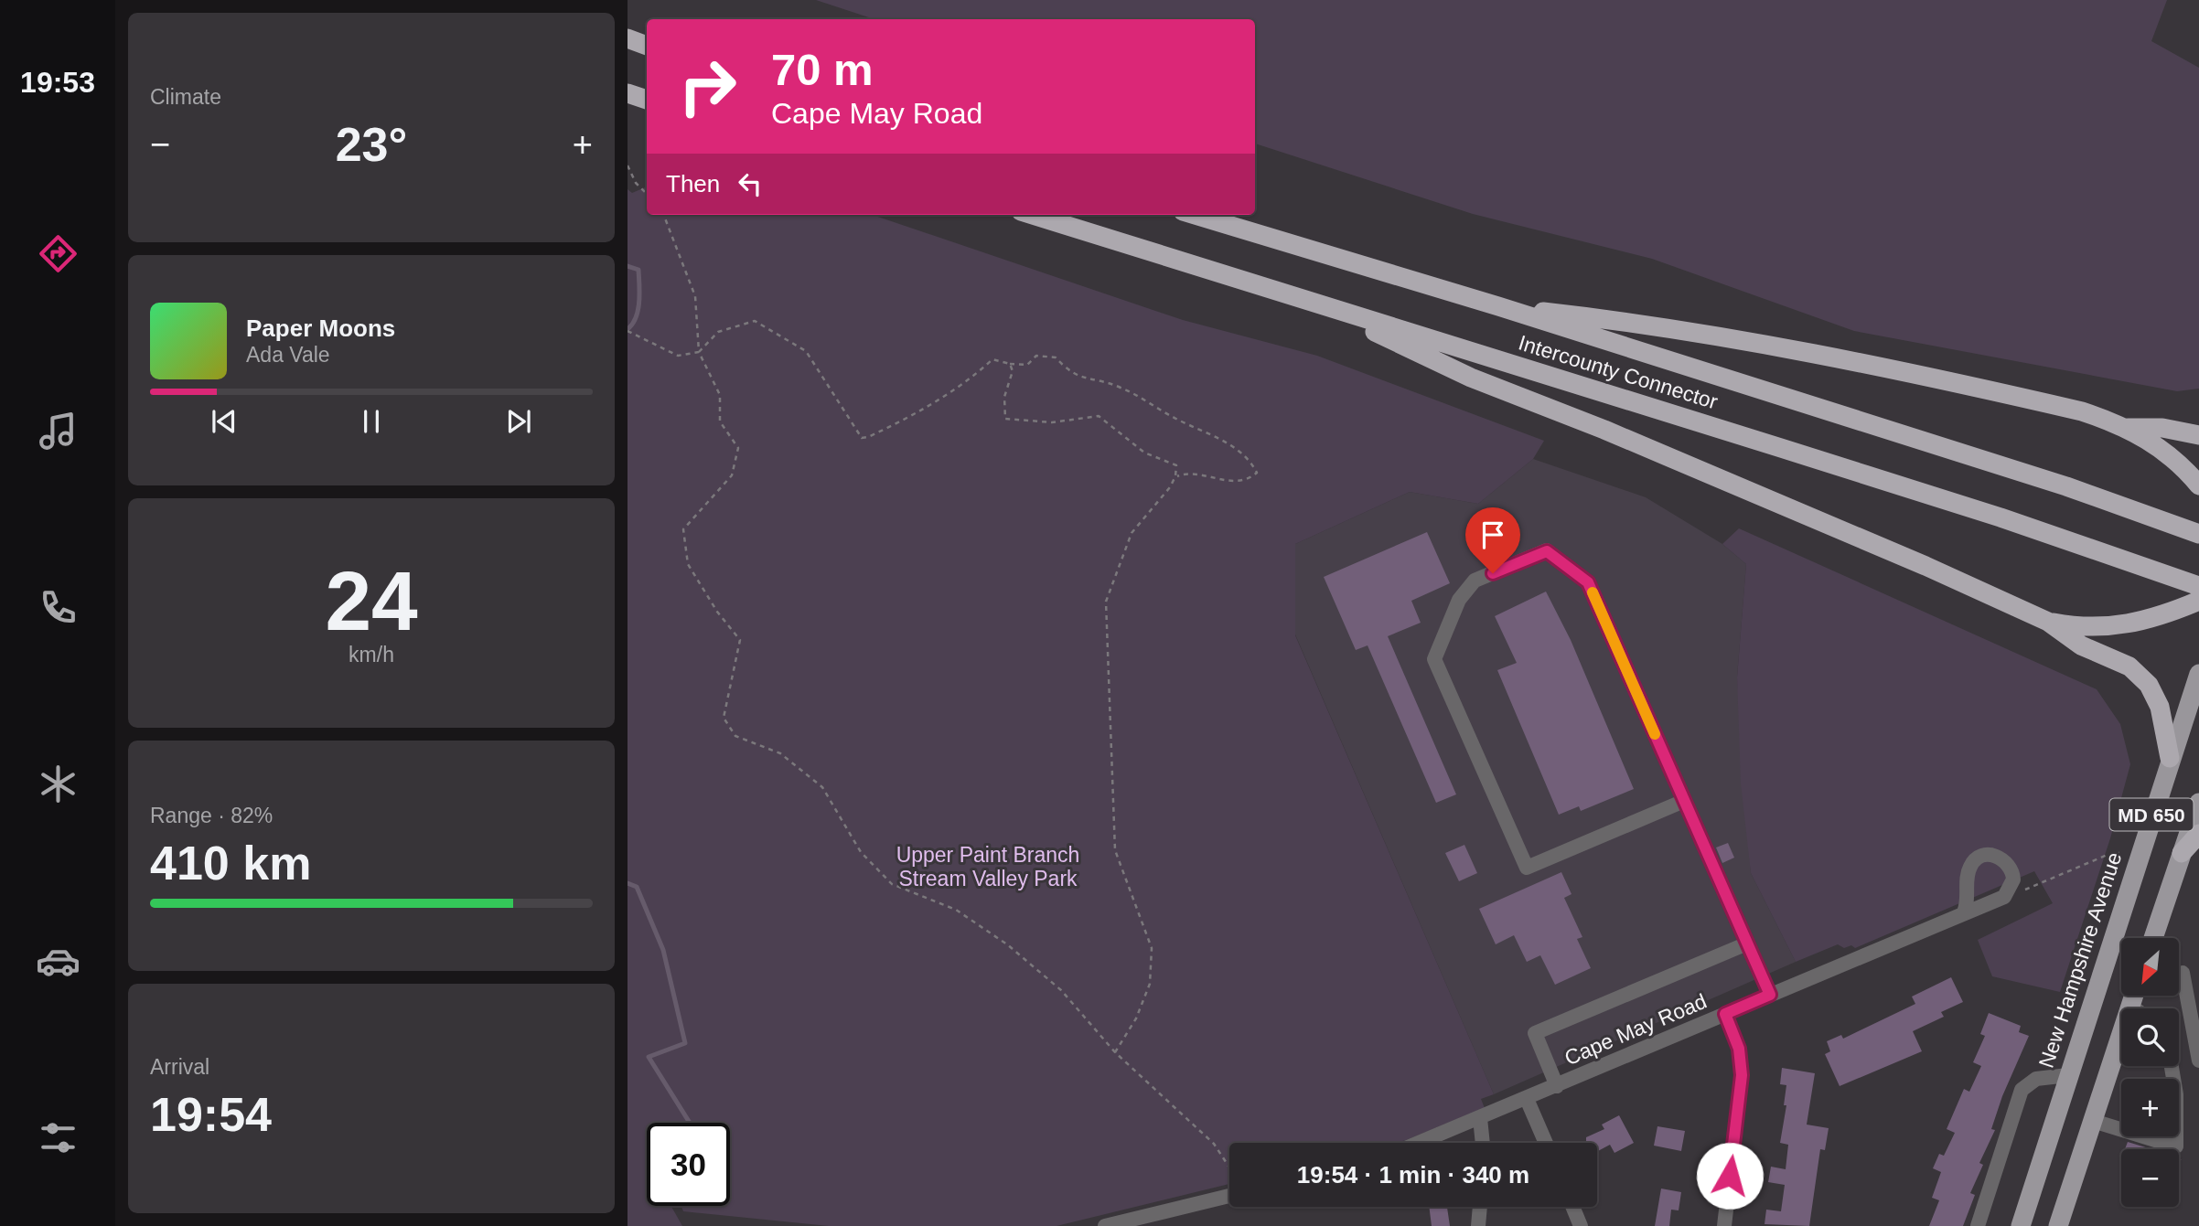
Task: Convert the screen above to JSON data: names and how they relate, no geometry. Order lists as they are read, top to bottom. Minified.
{"streets":{"highway":["Intercounty Connector"],"main road":["MD 650","New Hampshire Avenue"],"street":["Cape May Road"]},"parks":["Upper Paint Branch Stream Valley Park"],"north":"bottom left","page":{"tabs":"19:53","tile":["Climate",["24","km/h"],["Range · 82%","410 km"],["Arrival","19:54"]],"turn":["70 m","Cape May Road"],"heat":["−","23°","+"],"then":"Then","song":["Paper Moons","Ada Vale"],"map_buttons":["+","−"],"limit":"30","trip":"19:54 · 1 min · 340 m"}}
